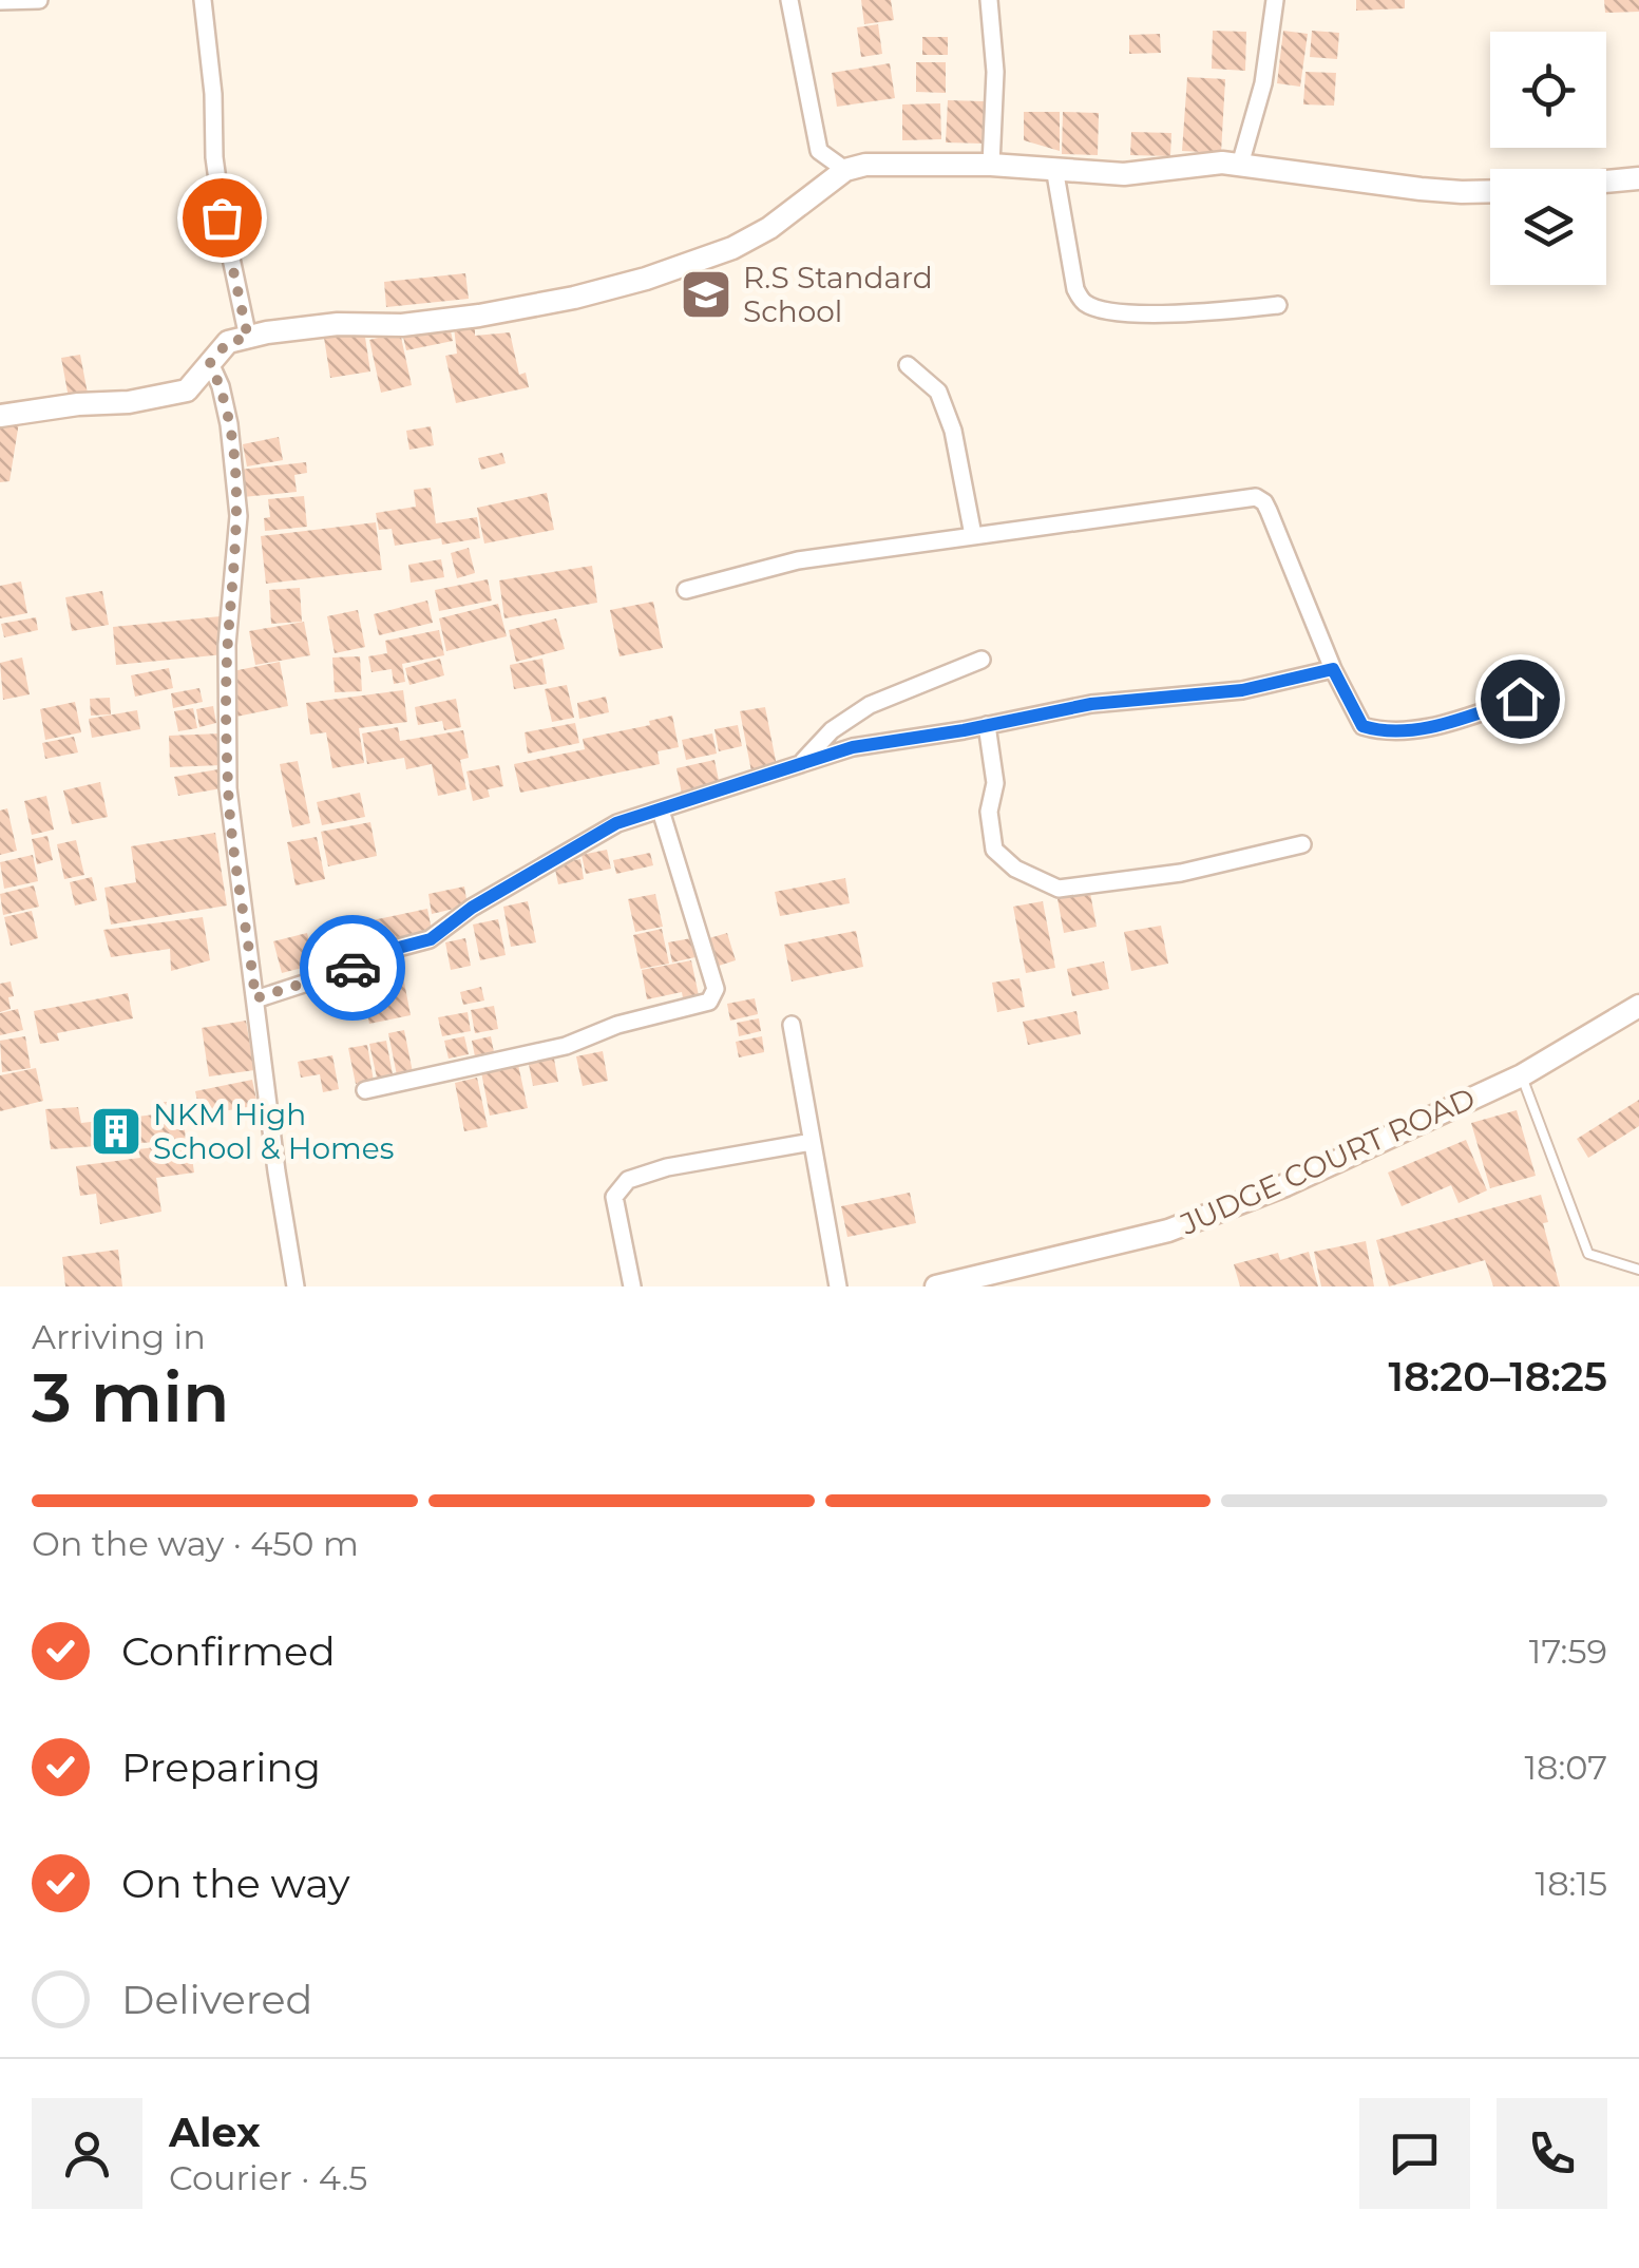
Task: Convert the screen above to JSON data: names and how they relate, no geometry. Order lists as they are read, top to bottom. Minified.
{"streets":{"street":["JUDGE COURT ROAD"]},"places":{"school or university":["R.S Standard School"],"building":["NKM High School & Homes"]},"page":{"heading":["3 min","Arriving in","18:20–18:25"],"panel":["Alex","Courier · 4.5"],"bar":"On the way · 450 m","list":[["Confirmed","17:59"],["Preparing","18:07"],["On the way","18:15"],"Delivered"]}}
